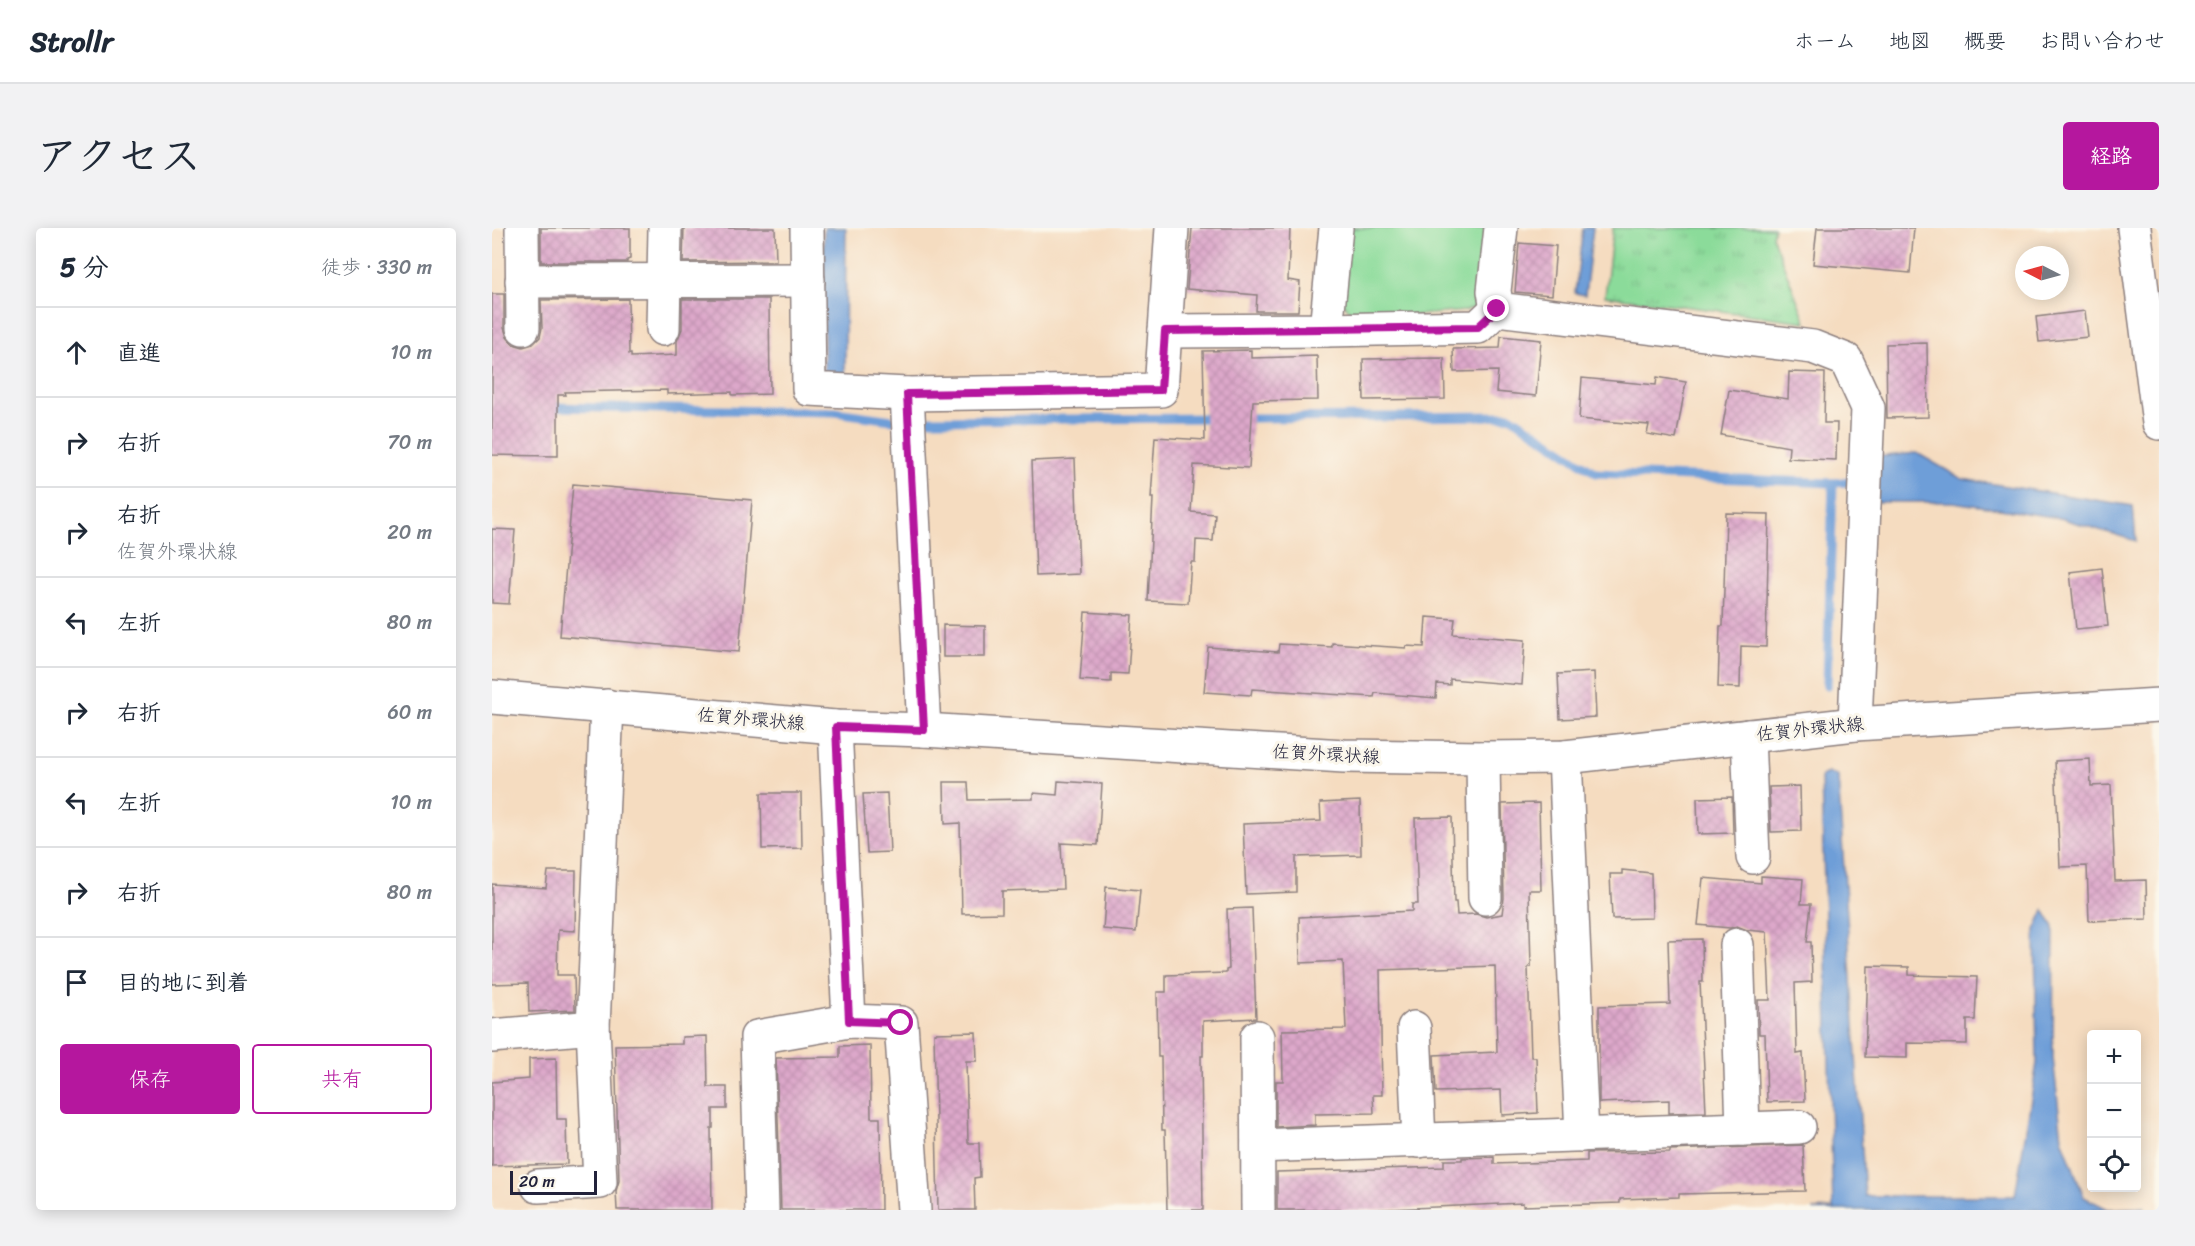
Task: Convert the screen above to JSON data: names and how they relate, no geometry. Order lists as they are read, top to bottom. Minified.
{"streets":{"street":["佐賀外環状線"]},"scale_bar":"20 m","north":"left","page":{"header":"Strollr","nav":["ホーム","地図","概要","お問い合わせ"],"title":"アクセス","buttons":["経路",["保存","共有"]],"heading":["5 分","徒歩 · 330 m"],"list":[["直進","10 m"],["右折","70 m"],["右折","佐賀外環状線","20 m"],["左折","80 m"],["右折","60 m"],["左折","10 m"],["右折","80 m"],"目的地に到着"],"map_buttons":["+","−"],"scale":"20 m"}}
